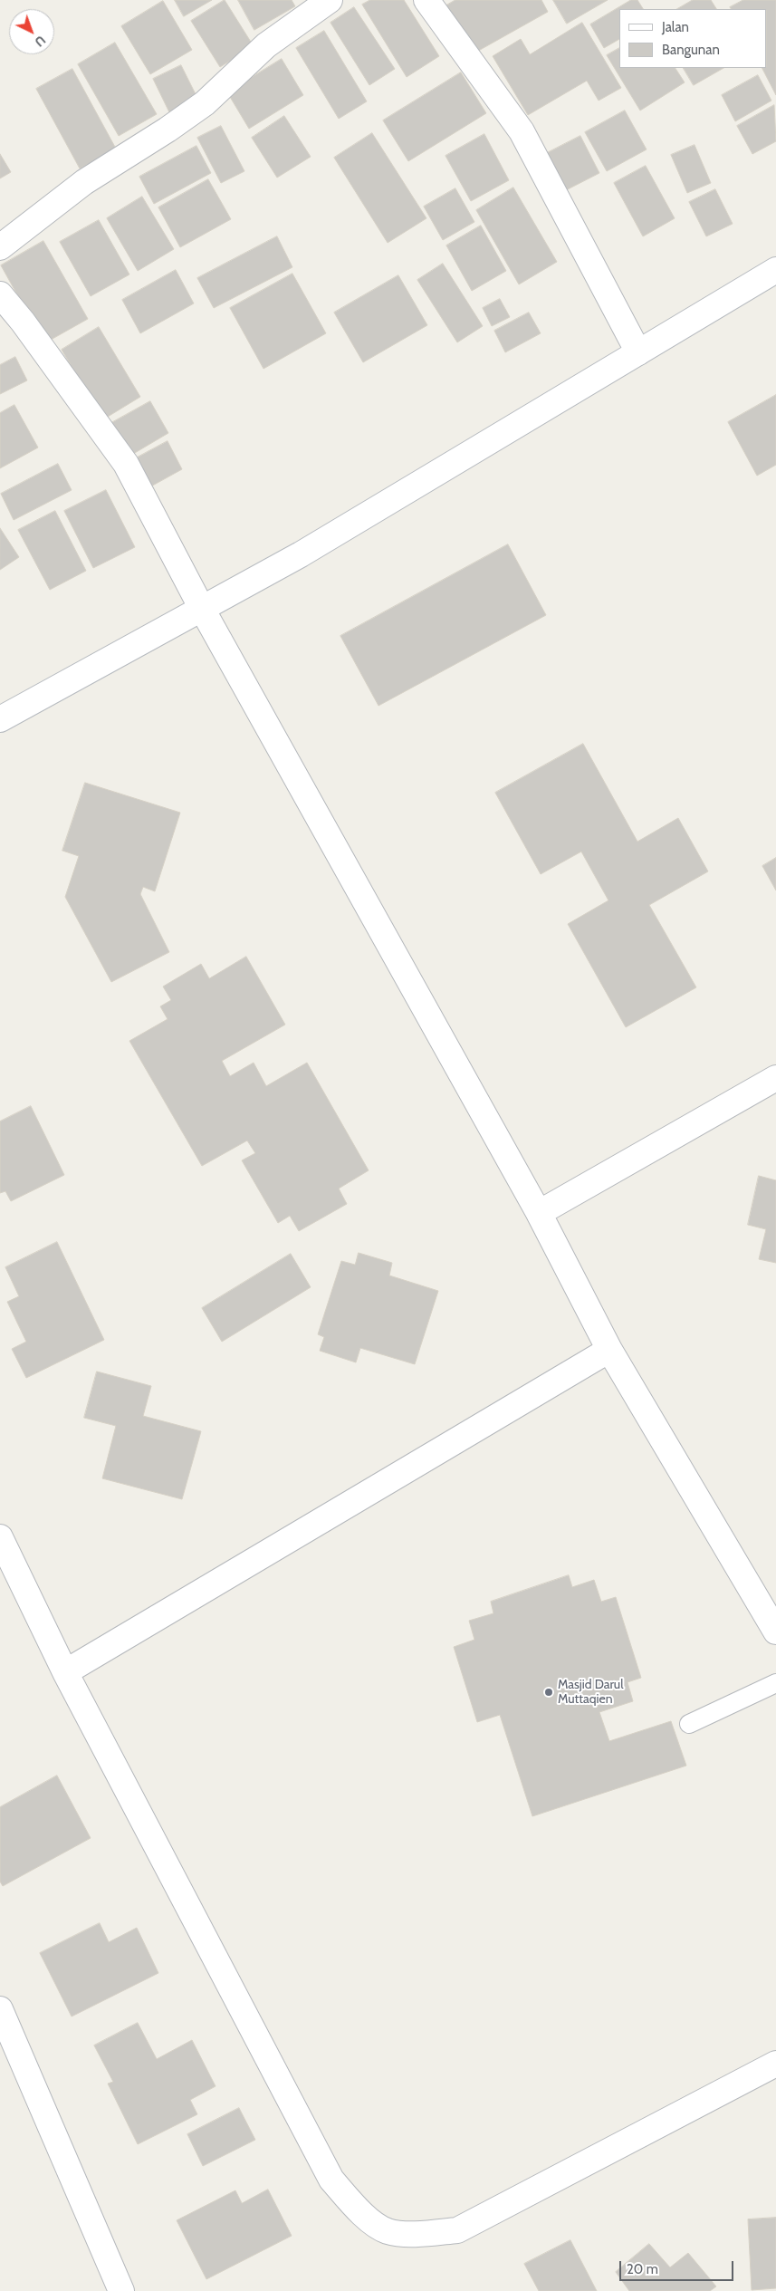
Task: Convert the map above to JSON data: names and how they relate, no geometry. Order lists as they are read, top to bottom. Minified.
{"places":["Masjid Darul Muttaqien"],"legend":["Jalan","Bangunan"],"scale_bar":"20 m","north":"bottom right"}
